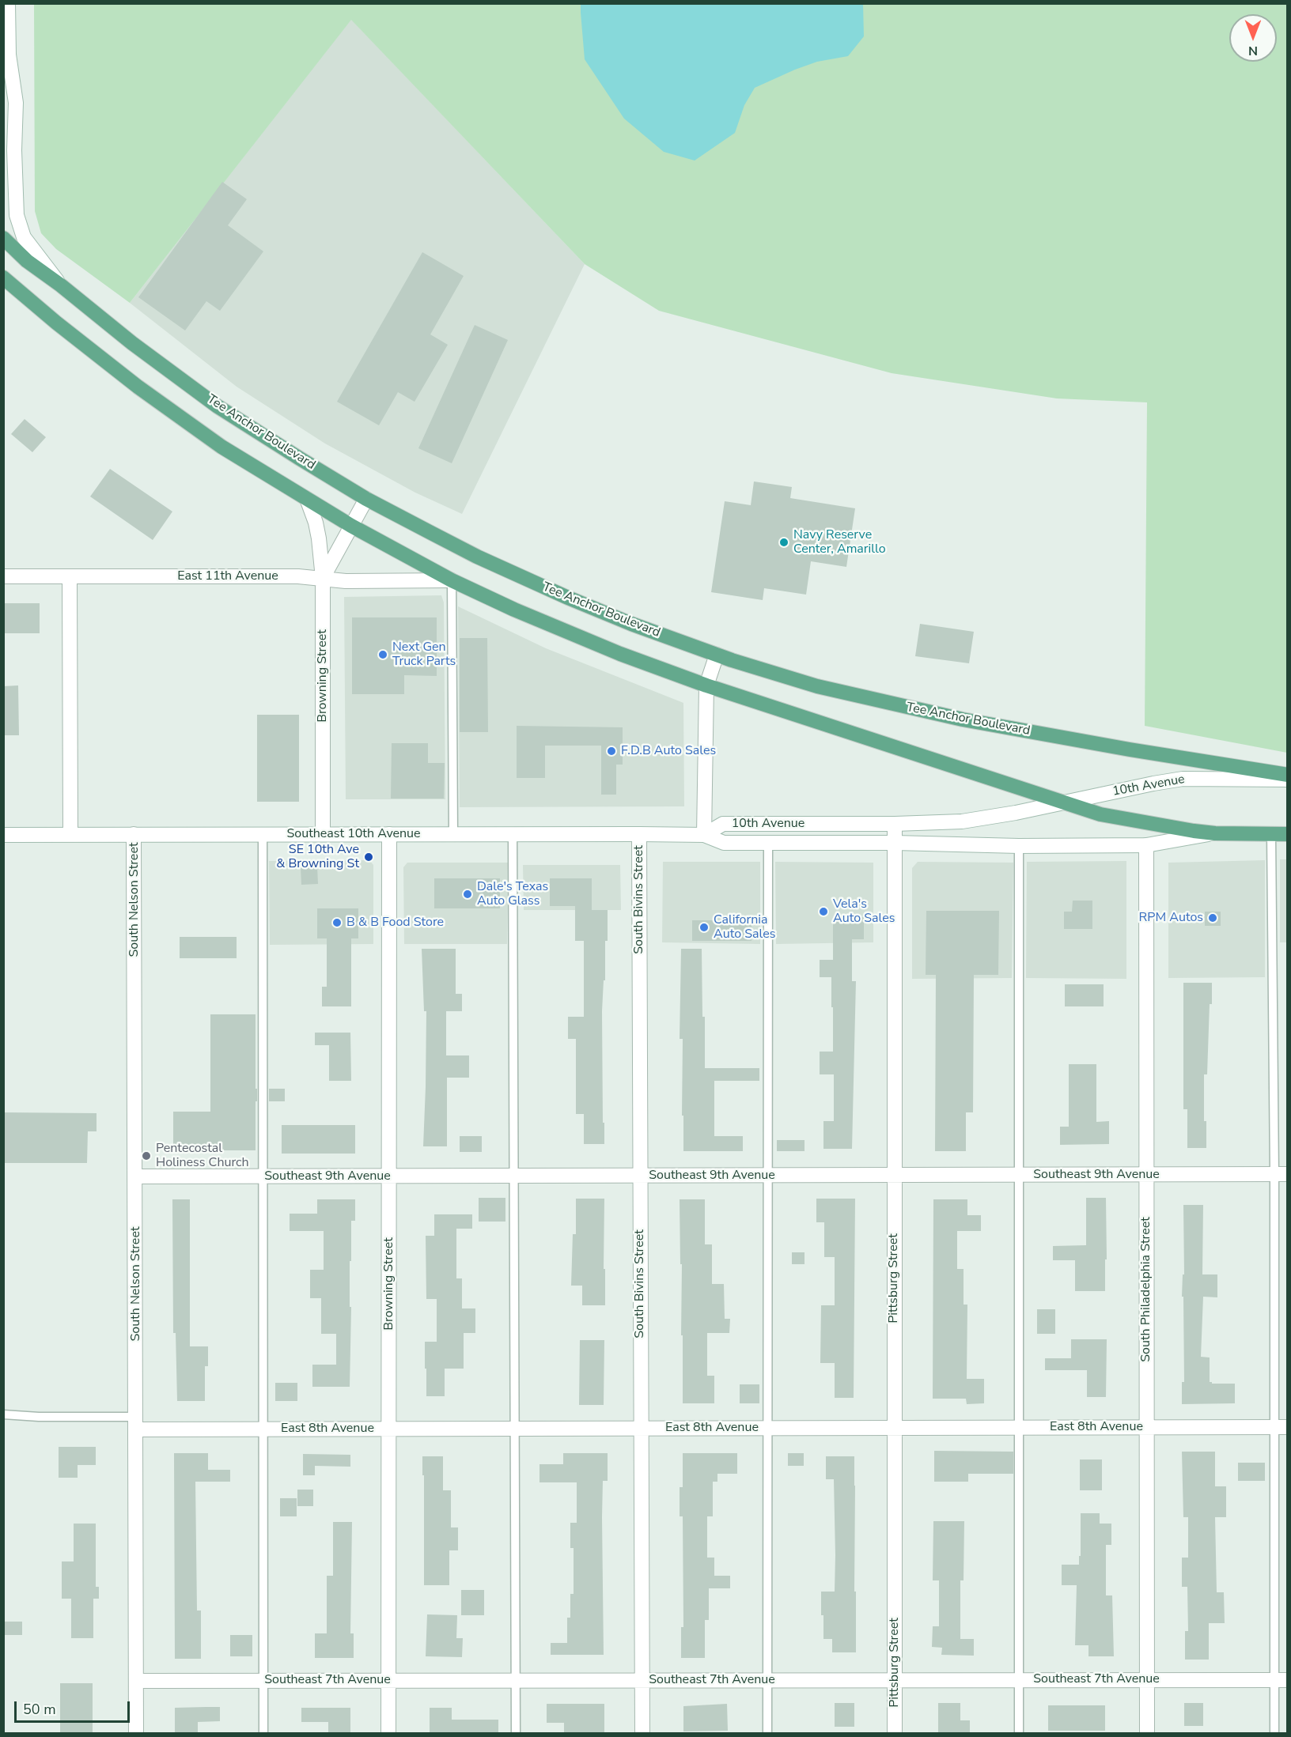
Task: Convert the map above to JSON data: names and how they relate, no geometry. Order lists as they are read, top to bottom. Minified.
{"streets":{"main road":["Tee Anchor Boulevard"],"street":["East 11th Avenue","Browning Street","10th Avenue","Southeast 10th Avenue","South Nelson Street","South Bivins Street","Southeast 9th Avenue","Pittsburg Street","South Philadelphia Street","East 8th Avenue","Southeast 7th Avenue"]},"crossings":[["Tee Anchor Boulevard","Browning Street"],["East 11th Avenue","Browning Street"],["Browning Street","Southeast 10th Avenue"],["Browning Street","Southeast 9th Avenue"],["Browning Street","East 8th Avenue"],["Browning Street","Southeast 7th Avenue"],["10th Avenue","Southeast 10th Avenue"],["10th Avenue","Pittsburg Street"],["10th Avenue","South Philadelphia Street"],["Southeast 10th Avenue","South Nelson Street"],["Southeast 10th Avenue","South Bivins Street"],["South Nelson Street","Southeast 9th Avenue"],["South Nelson Street","East 8th Avenue"],["South Nelson Street","Southeast 7th Avenue"],["South Bivins Street","Southeast 9th Avenue"],["South Bivins Street","East 8th Avenue"],["South Bivins Street","Southeast 7th Avenue"],["Southeast 9th Avenue","Pittsburg Street"],["Southeast 9th Avenue","South Philadelphia Street"],["Pittsburg Street","East 8th Avenue"],["Pittsburg Street","Southeast 7th Avenue"],["South Philadelphia Street","East 8th Avenue"],["South Philadelphia Street","Southeast 7th Avenue"]],"places":["Navy Reserve Center, Amarillo","Next Gen Truck Parts","F.D.B Auto Sales","SE 10th Ave & Browning St","Dale's Texas Auto Glass","Vela's Auto Sales","RPM Autos","B & B Food Store","California Auto Sales","Pentecostal Holiness Church"],"scale_bar":"50 m","north":"bottom"}
